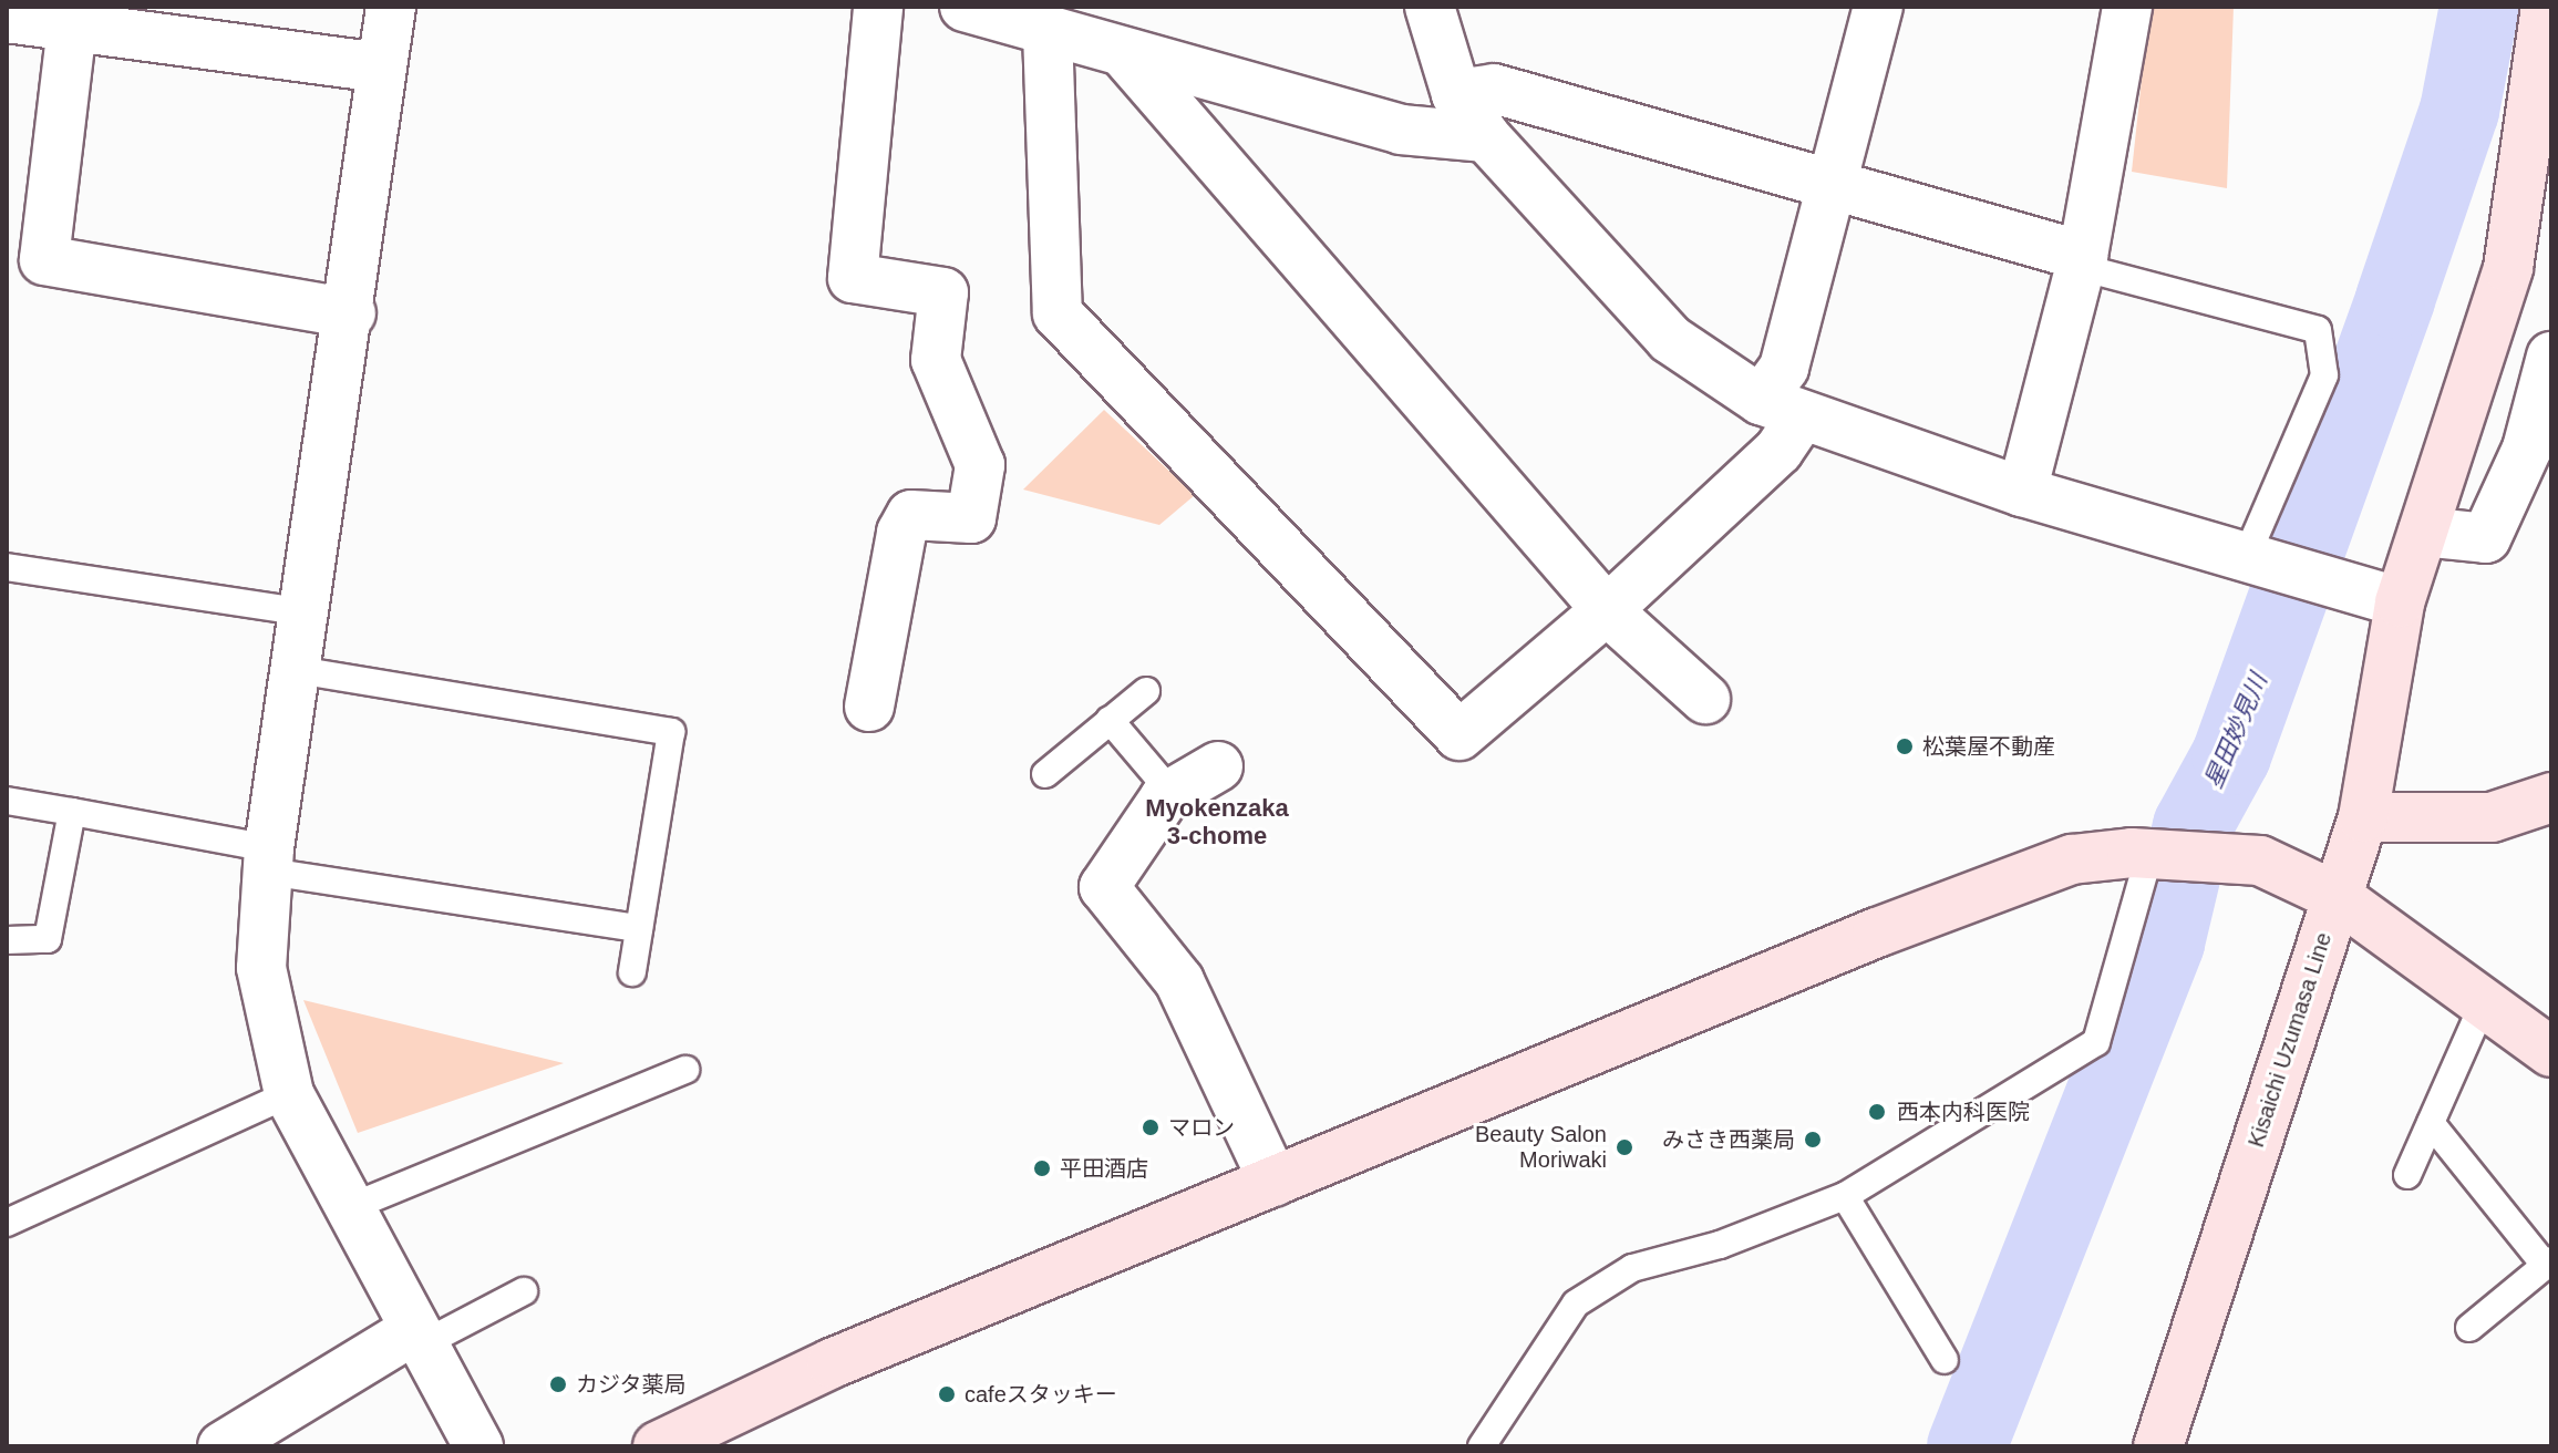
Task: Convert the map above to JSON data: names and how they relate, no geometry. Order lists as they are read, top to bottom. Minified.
{"streets":{"street":["Kisaichi Uzumasa Line"]},"districts":["Myokenzaka 3-chome"],"water":["星田妙見川"],"places":["松葉屋不動産","西本内科医院","マロン","みさき西薬局","Beauty Salon Moriwaki","平田酒店","カジタ薬局","cafeスタッキー"]}
